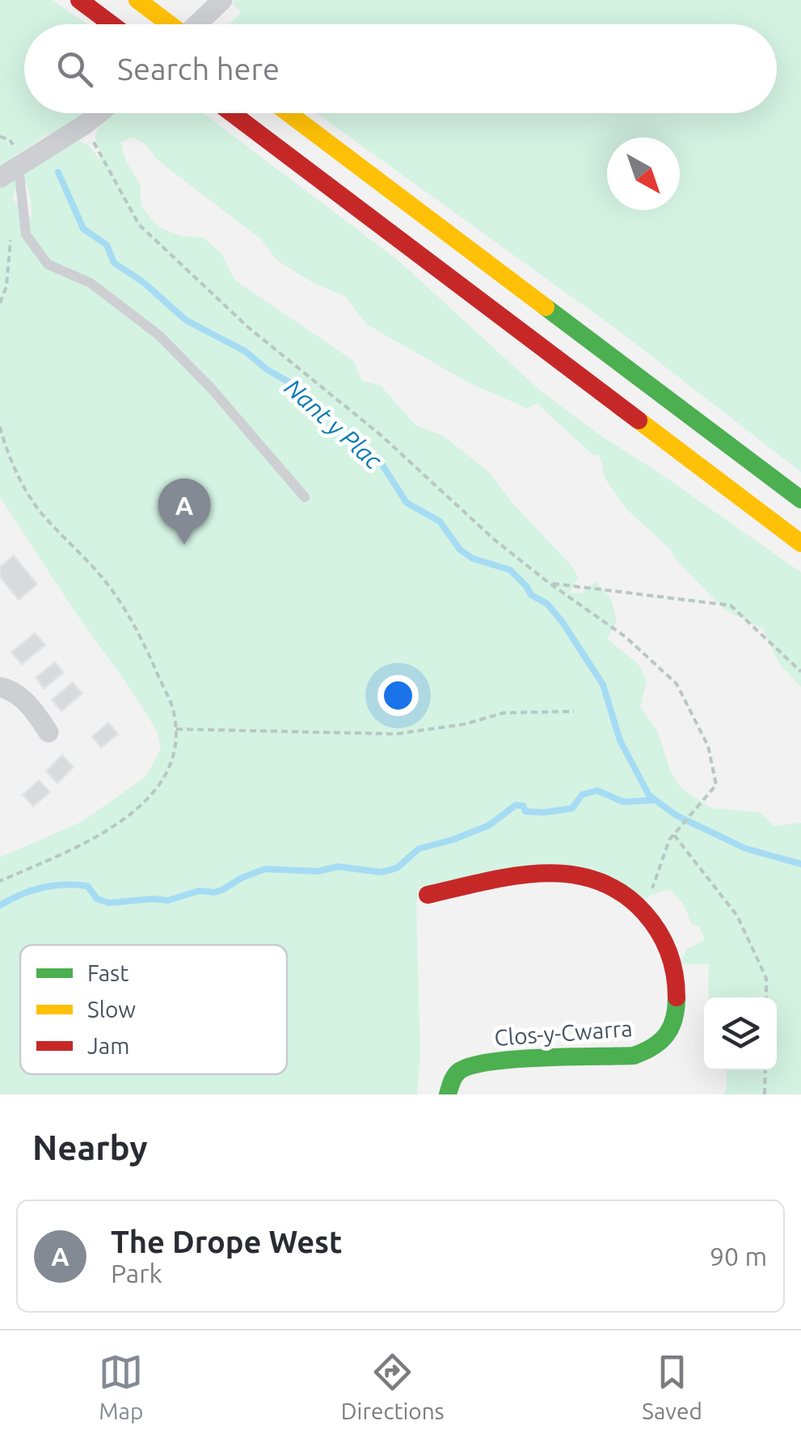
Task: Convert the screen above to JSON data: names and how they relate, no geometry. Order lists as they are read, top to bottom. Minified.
{"streets":{"main road":["Clos-y-Cwarra"]},"water":["Nant y Plac"],"legend":["Fast","Slow","Jam"],"north":"bottom right","page":{"search":"Search here","pins":"A","heading":"Nearby","list":[{"mark":"A","name":"The Drope West","note":"Park","value":"90 m"}],"nav":["Map","Directions","Saved"]}}
